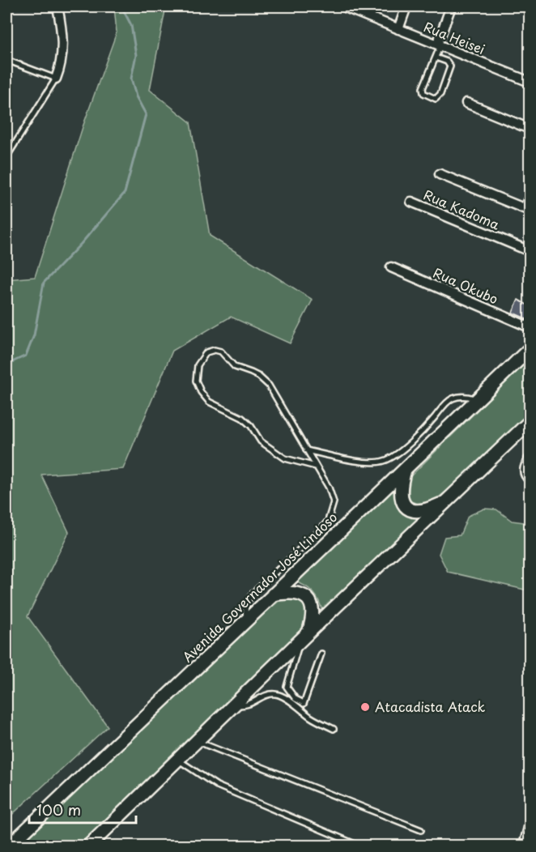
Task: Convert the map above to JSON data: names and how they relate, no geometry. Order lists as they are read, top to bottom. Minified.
{"streets":{"main road":["Avenida Governador José Lindoso"],"street":["Rua Heisei","Rua Kadoma","Rua Okubo"]},"places":["Atacadista Atack"],"scale_bar":"100 m"}
